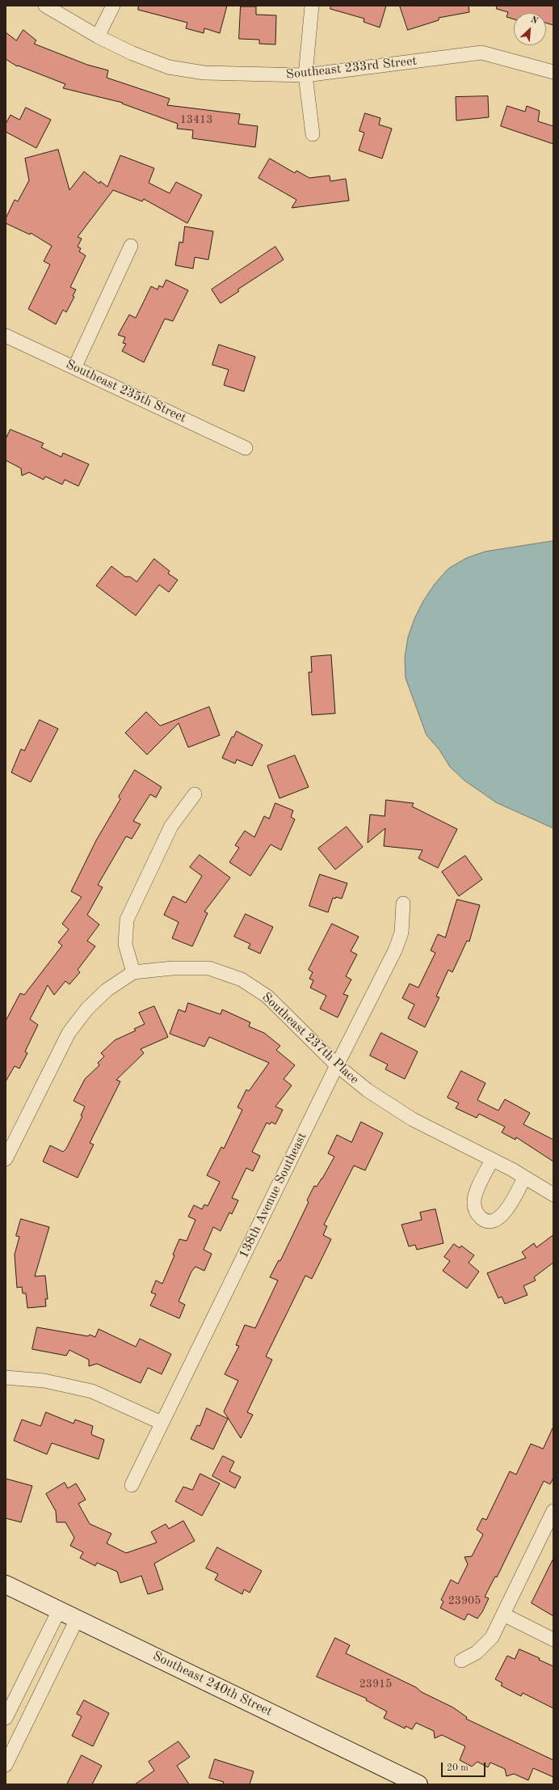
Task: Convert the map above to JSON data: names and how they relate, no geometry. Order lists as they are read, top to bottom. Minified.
{"streets":{"main road":["Southeast 240th Street"],"street":["Southeast 233rd Street","Southeast 235th Street","Southeast 237th Place","138th Avenue Southeast"]},"crossings":[["Southeast 237th Place","138th Avenue Southeast"]],"house_numbers":["13413","23905","23915"],"scale_bar":"20 m","north":"top right"}
